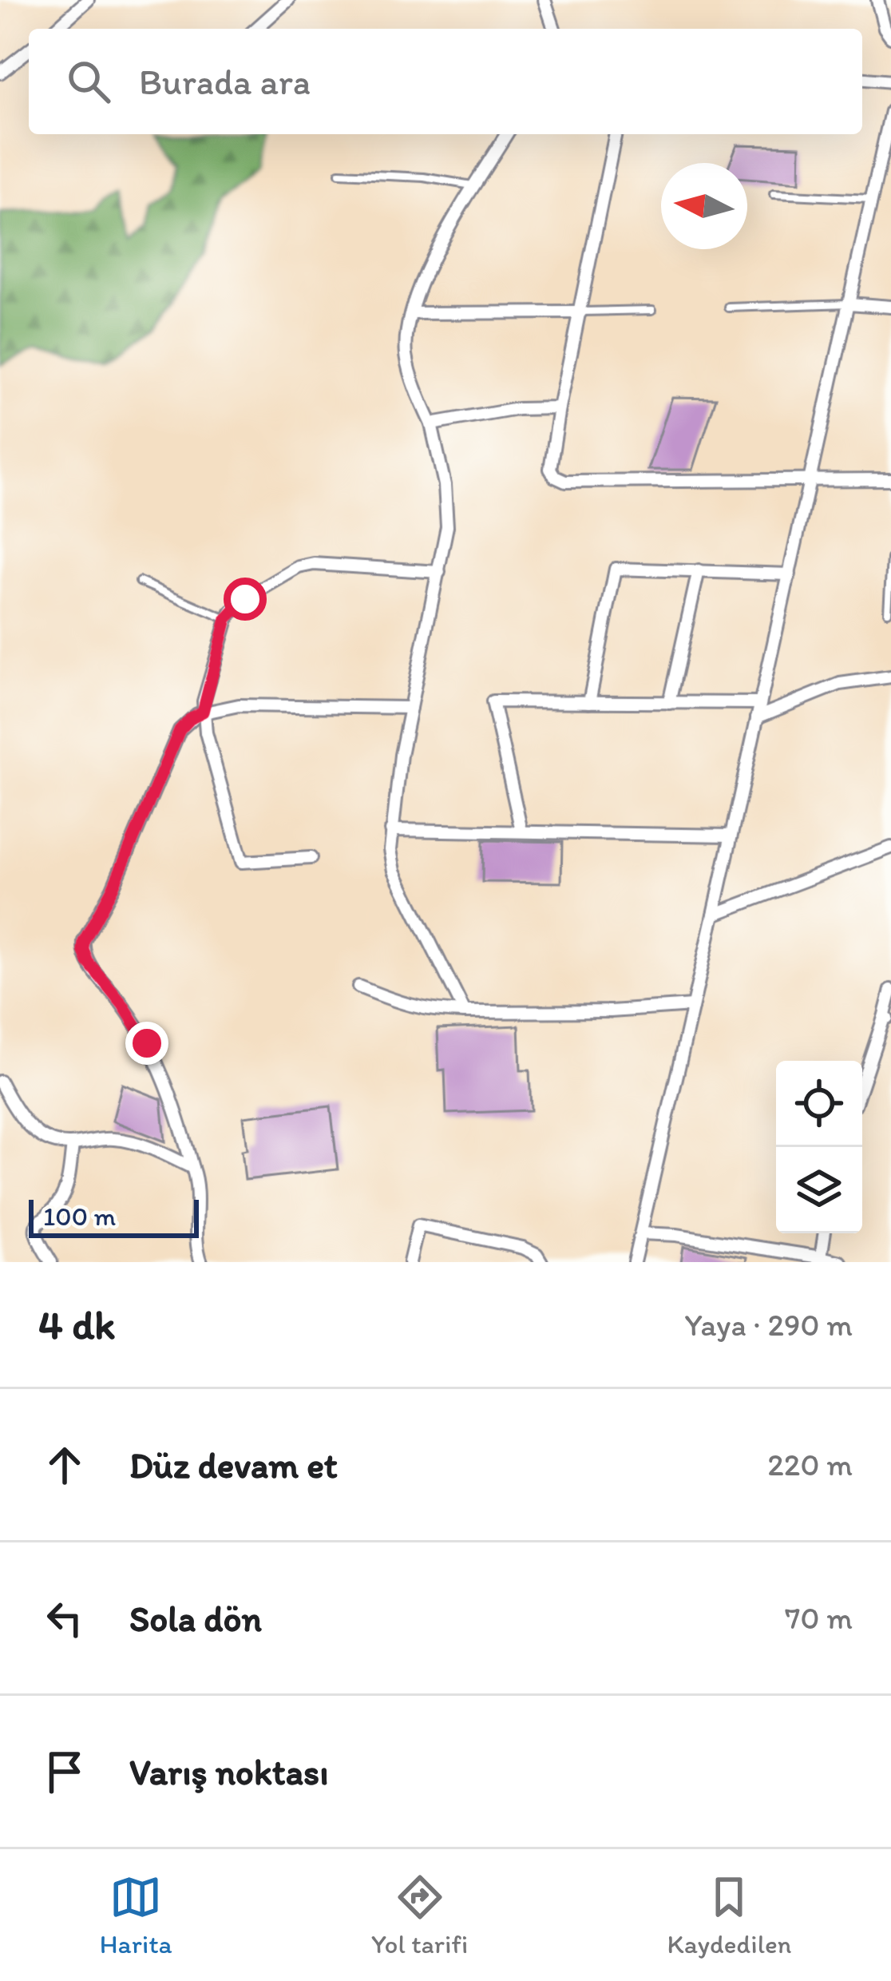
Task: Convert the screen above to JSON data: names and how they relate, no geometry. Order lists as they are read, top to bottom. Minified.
{"scale_bar":"100 m","north":"left","page":{"search":"Burada ara","scale":"100 m","heading":["4 dk","Yaya · 290 m"],"list":[["Düz devam et","220 m"],["Sola dön","70 m"],"Varış noktası"],"nav":["Harita","Yol tarifi","Kaydedilen"]}}
